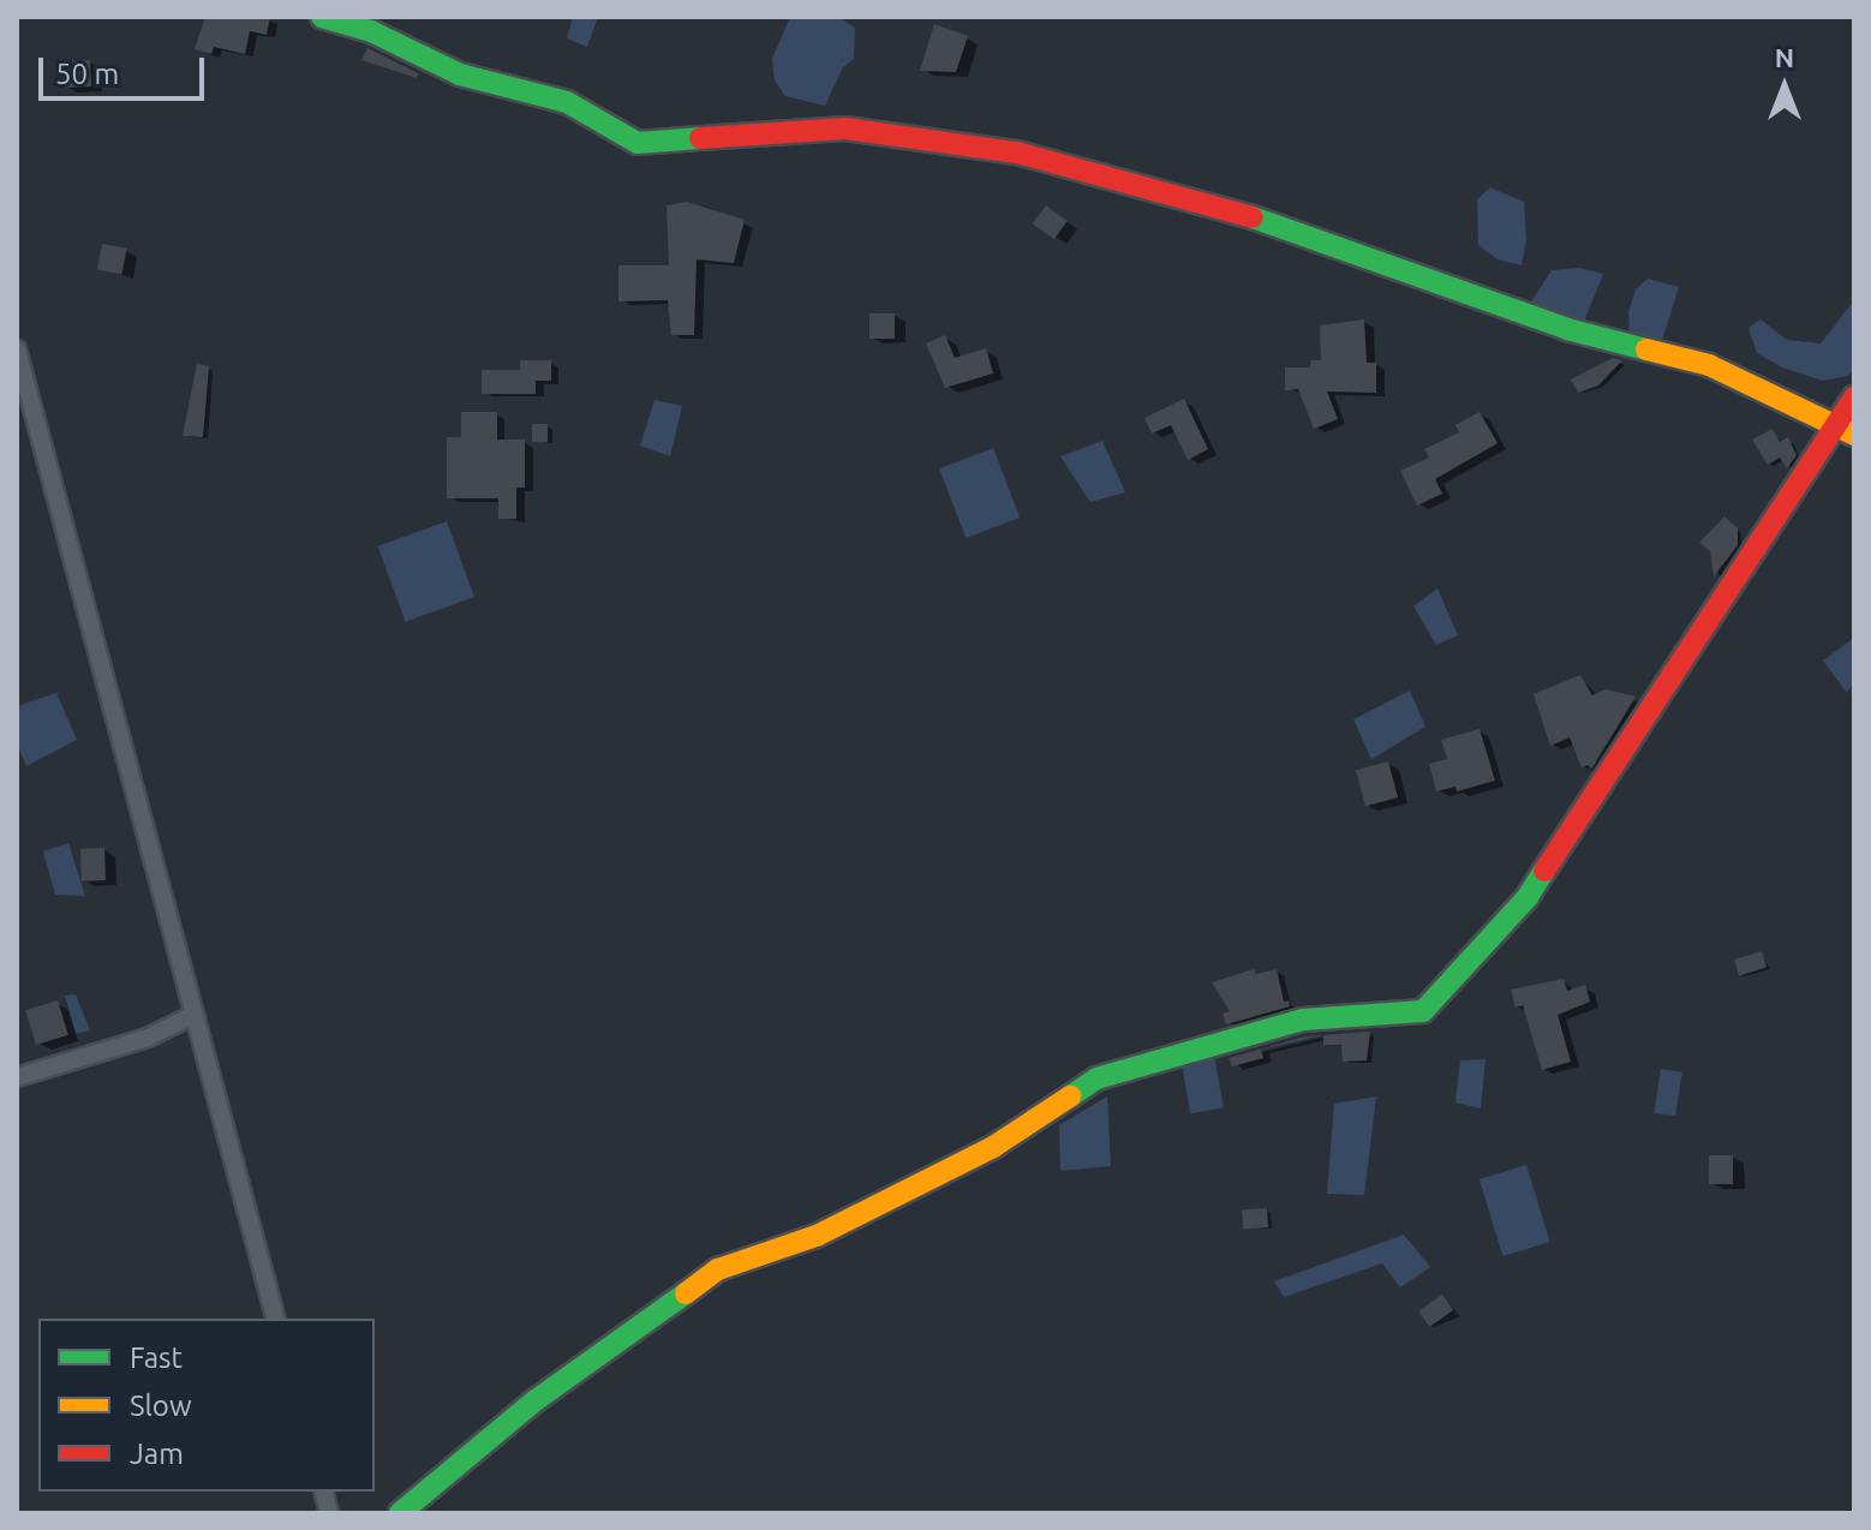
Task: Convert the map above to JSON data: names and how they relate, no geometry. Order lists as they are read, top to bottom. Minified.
{"legend":["Fast","Slow","Jam"],"scale_bar":"50 m","north":"top"}
